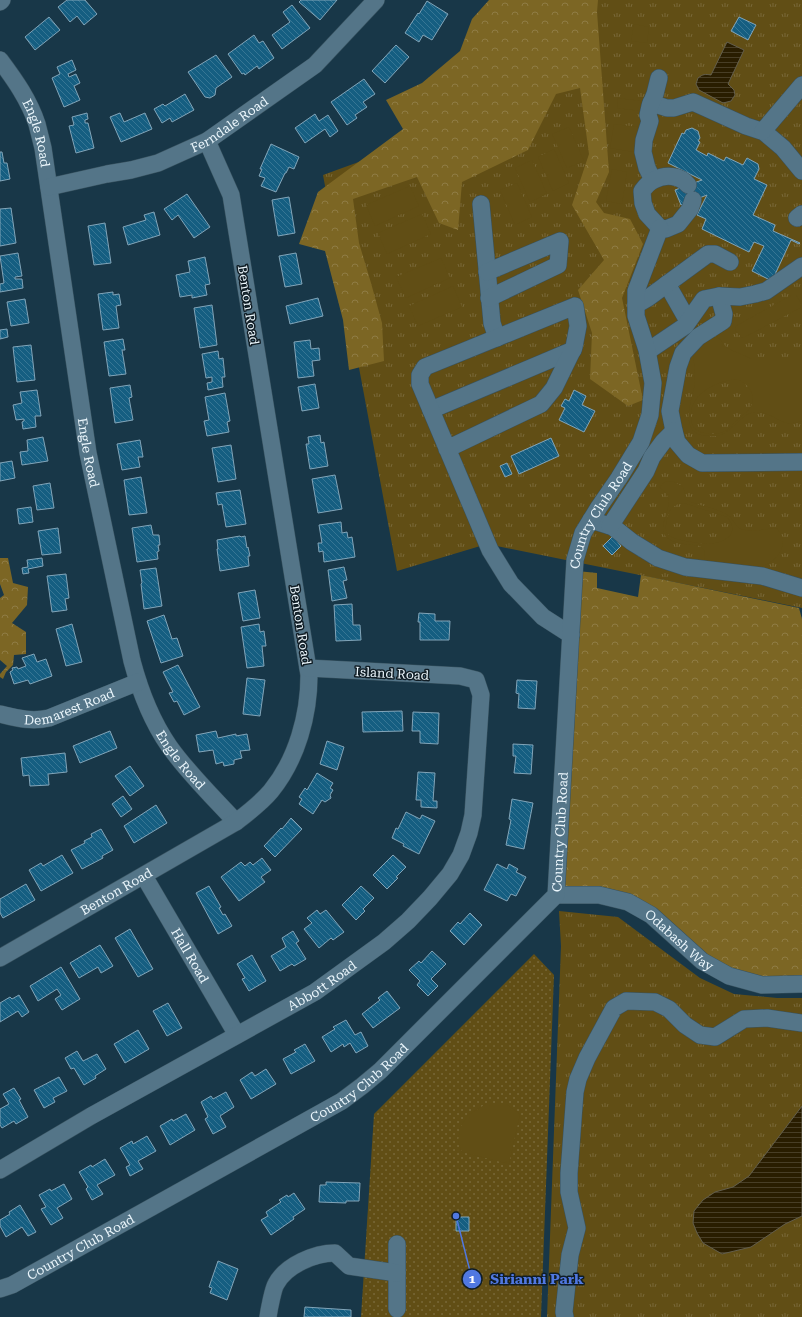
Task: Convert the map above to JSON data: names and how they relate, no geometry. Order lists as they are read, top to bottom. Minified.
{"streets":{"street":["Ferndale Road","Engle Road","Benton Road","Country Club Road","Island Road","Demarest Road","Odabash Way","Hall Road","Abbott Road"]},"crossings":[["Ferndale Road","Engle Road"],["Ferndale Road","Benton Road"],["Engle Road","Benton Road"],["Engle Road","Demarest Road"],["Benton Road","Island Road"],["Benton Road","Hall Road"],["Country Club Road","Odabash Way"],["Island Road","Abbott Road"],["Hall Road","Abbott Road"]],"places":["Sirianni Park"]}
